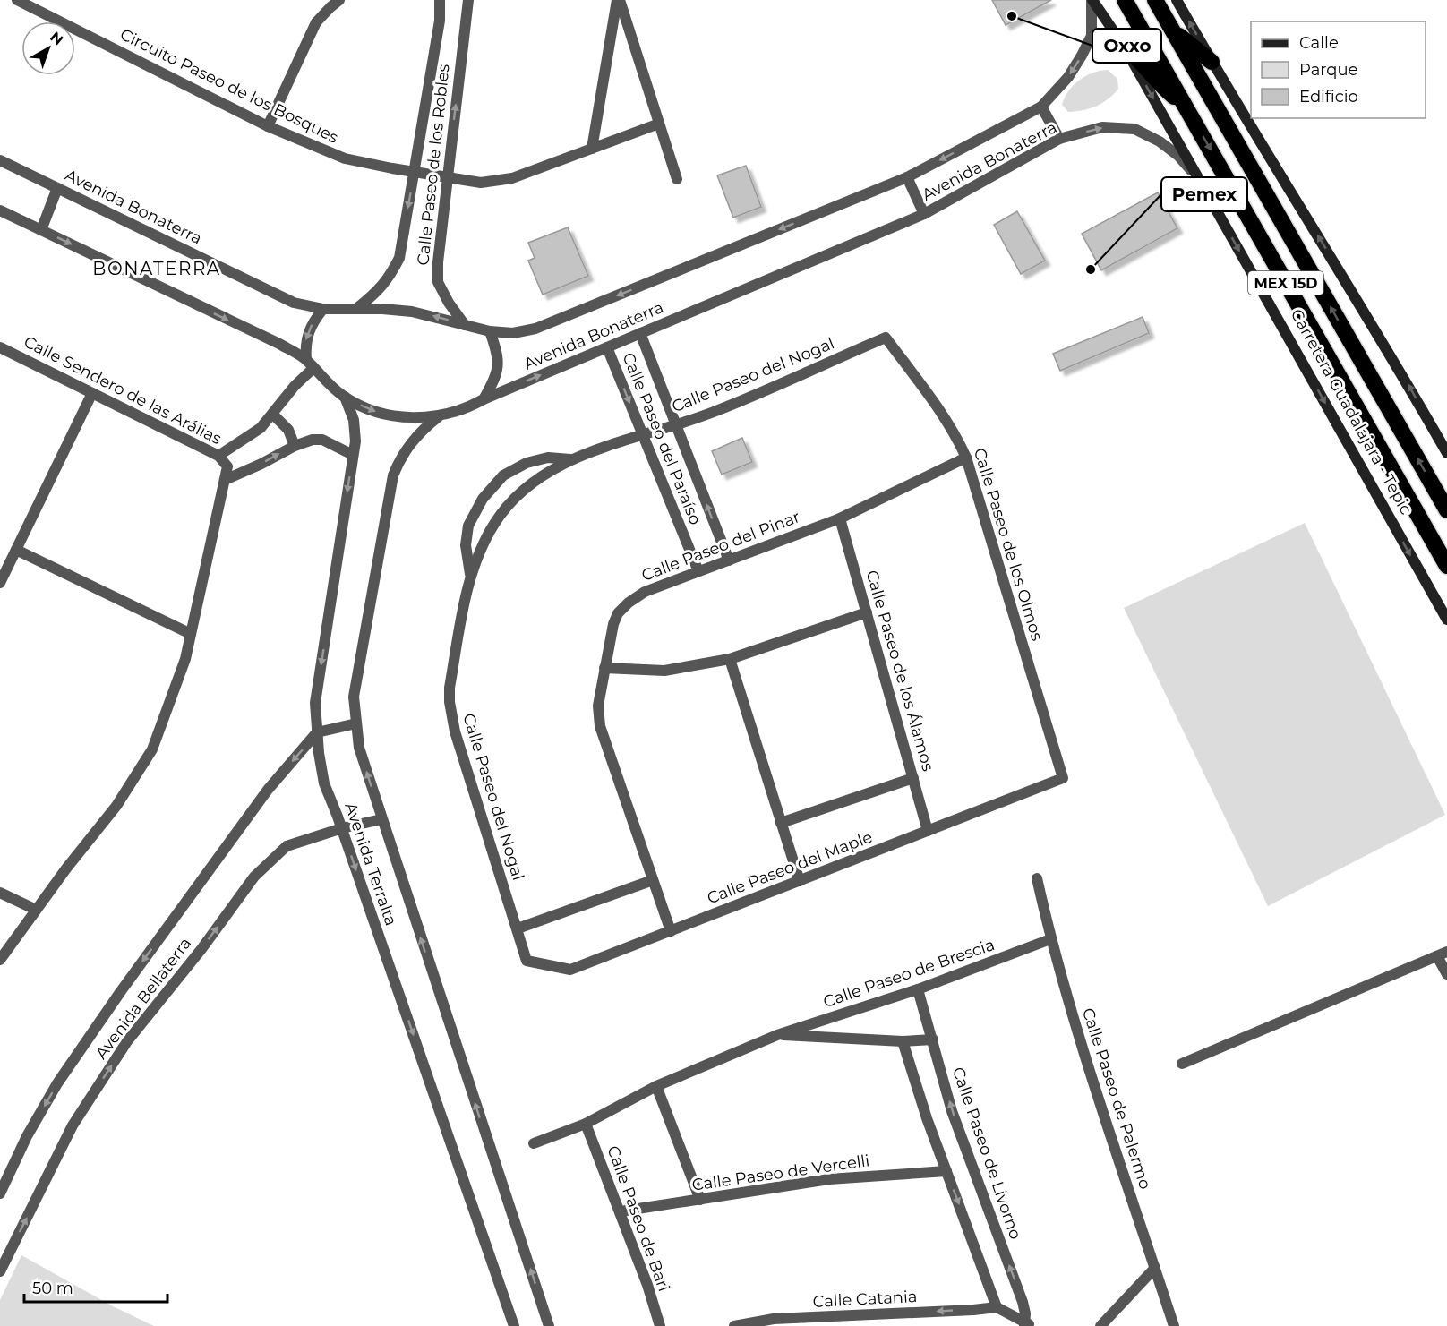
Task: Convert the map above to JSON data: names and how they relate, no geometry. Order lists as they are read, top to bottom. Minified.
{"streets":{"highway":["MEX 15D","Carretera Guadalajara - Tepic"],"street":["Circuito Paseo de los Bosques","Avenida Bonaterra","Calle Paseo de los Robles","Calle Paseo del Nogal","Calle Sendero de las Arálias","Calle Paseo del Paraíso","Calle Paseo de los Olmos","Calle Paseo del Pinar","Calle Paseo de los Álamos","Avenida Terralta","Calle Paseo del Maple","Calle Paseo de Brescia","Avenida Bellaterra","Calle Paseo de Palermo","Calle Paseo de Livorno","Calle Paseo de Vercelli","Calle Paseo de Bari","Calle Catania"]},"crossings":[["Circuito Paseo de los Bosques","Calle Paseo de los Robles"],["Avenida Bonaterra","Calle Paseo de los Robles"],["Avenida Bonaterra","Carretera Guadalajara - Tepic"],["Avenida Bonaterra","Calle Paseo del Paraíso"],["Avenida Bonaterra","Avenida Terralta"],["Calle Paseo del Nogal","Calle Paseo del Paraíso"],["Calle Paseo del Nogal","Calle Paseo de los Olmos"],["Calle Paseo del Nogal","Calle Paseo del Maple"],["Calle Paseo del Paraíso","Calle Paseo del Pinar"],["Calle Paseo de los Olmos","Calle Paseo del Pinar"],["Calle Paseo de los Olmos","Calle Paseo del Maple"],["Calle Paseo del Pinar","Calle Paseo de los Álamos"],["Calle Paseo del Pinar","Calle Paseo del Maple"],["Calle Paseo de los Álamos","Calle Paseo del Maple"],["Avenida Terralta","Avenida Bellaterra"],["Calle Paseo de Brescia","Calle Paseo de Palermo"],["Calle Paseo de Brescia","Calle Paseo de Livorno"],["Calle Paseo de Brescia","Calle Paseo de Bari"],["Calle Paseo de Vercelli","Calle Paseo de Bari"]],"one_way":["Calle Catania"],"districts":["BONATERRA"],"places":["Oxxo","Pemex"],"legend":["Calle","Parque","Edificio"],"scale_bar":"50 m","north":"top right"}
